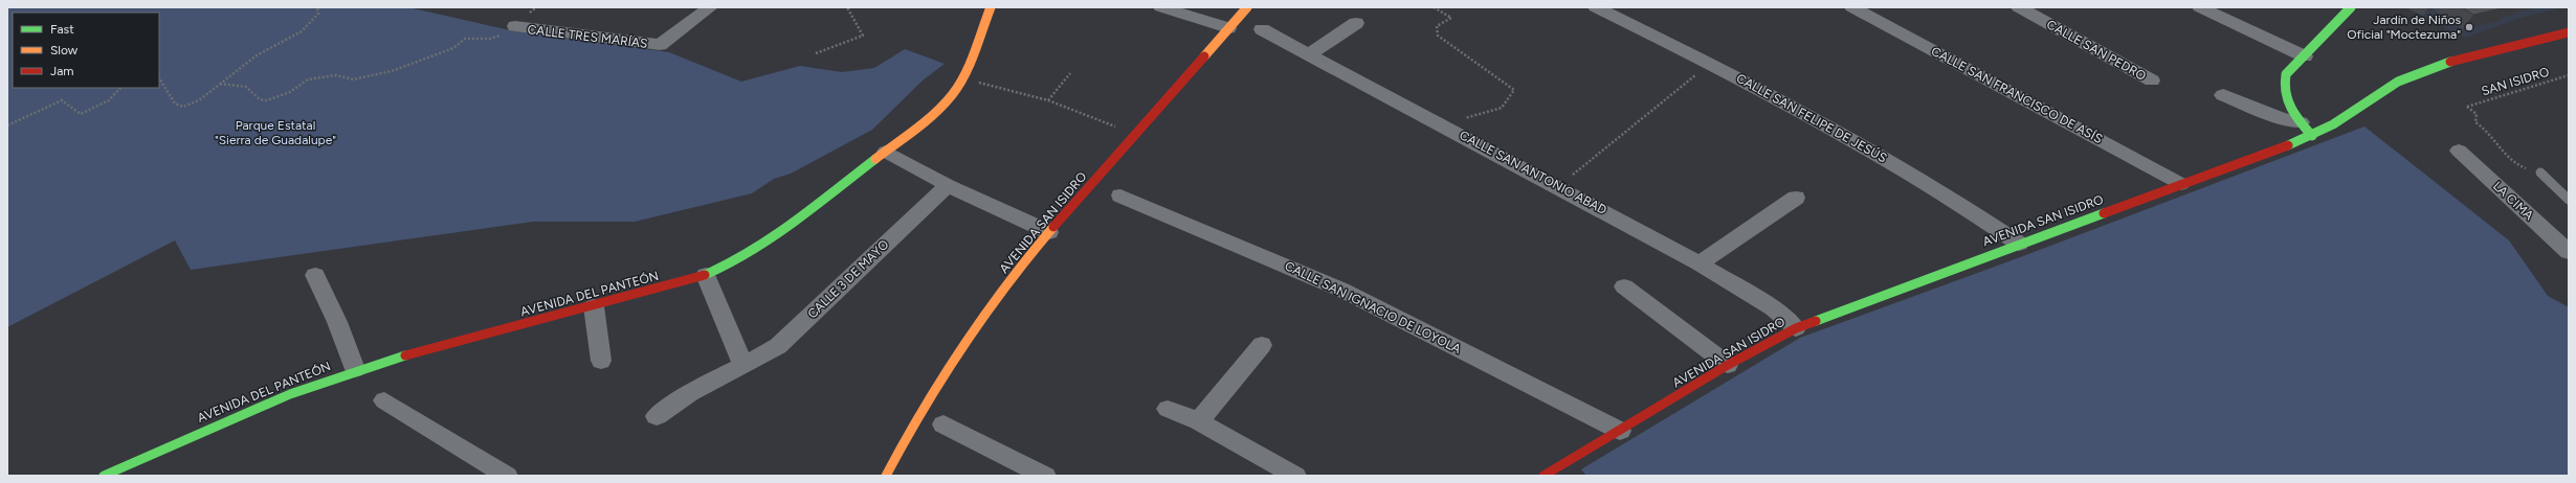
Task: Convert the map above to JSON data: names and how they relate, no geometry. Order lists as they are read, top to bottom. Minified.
{"streets":{"street":["CALLE TRES MARÍAS","CALLE SAN PEDRO","CALLE SAN FRANCISCO DE ASÍS","CALLE SAN FELIPE DE JESÚS","CALLE SAN ANTONIO ABAD","LA CIMA","AVENIDA SAN ISIDRO","CALLE 3 DE MAYO","AVENIDA DEL PANTEÓN","CALLE SAN IGNACIO DE LOYOLA"],"path":["SAN ISIDRO"]},"crossings":[["CALLE SAN FRANCISCO DE ASÍS","AVENIDA SAN ISIDRO"],["CALLE SAN FELIPE DE JESÚS","AVENIDA SAN ISIDRO"],["CALLE SAN ANTONIO ABAD","AVENIDA SAN ISIDRO"],["AVENIDA SAN ISIDRO","CALLE SAN IGNACIO DE LOYOLA"]],"parks":["Parque Estatal \"Sierra de Guadalupe\""],"places":["Jardín de Niños Oficial \"Moctezuma\""],"legend":["Fast","Slow","Jam"]}
